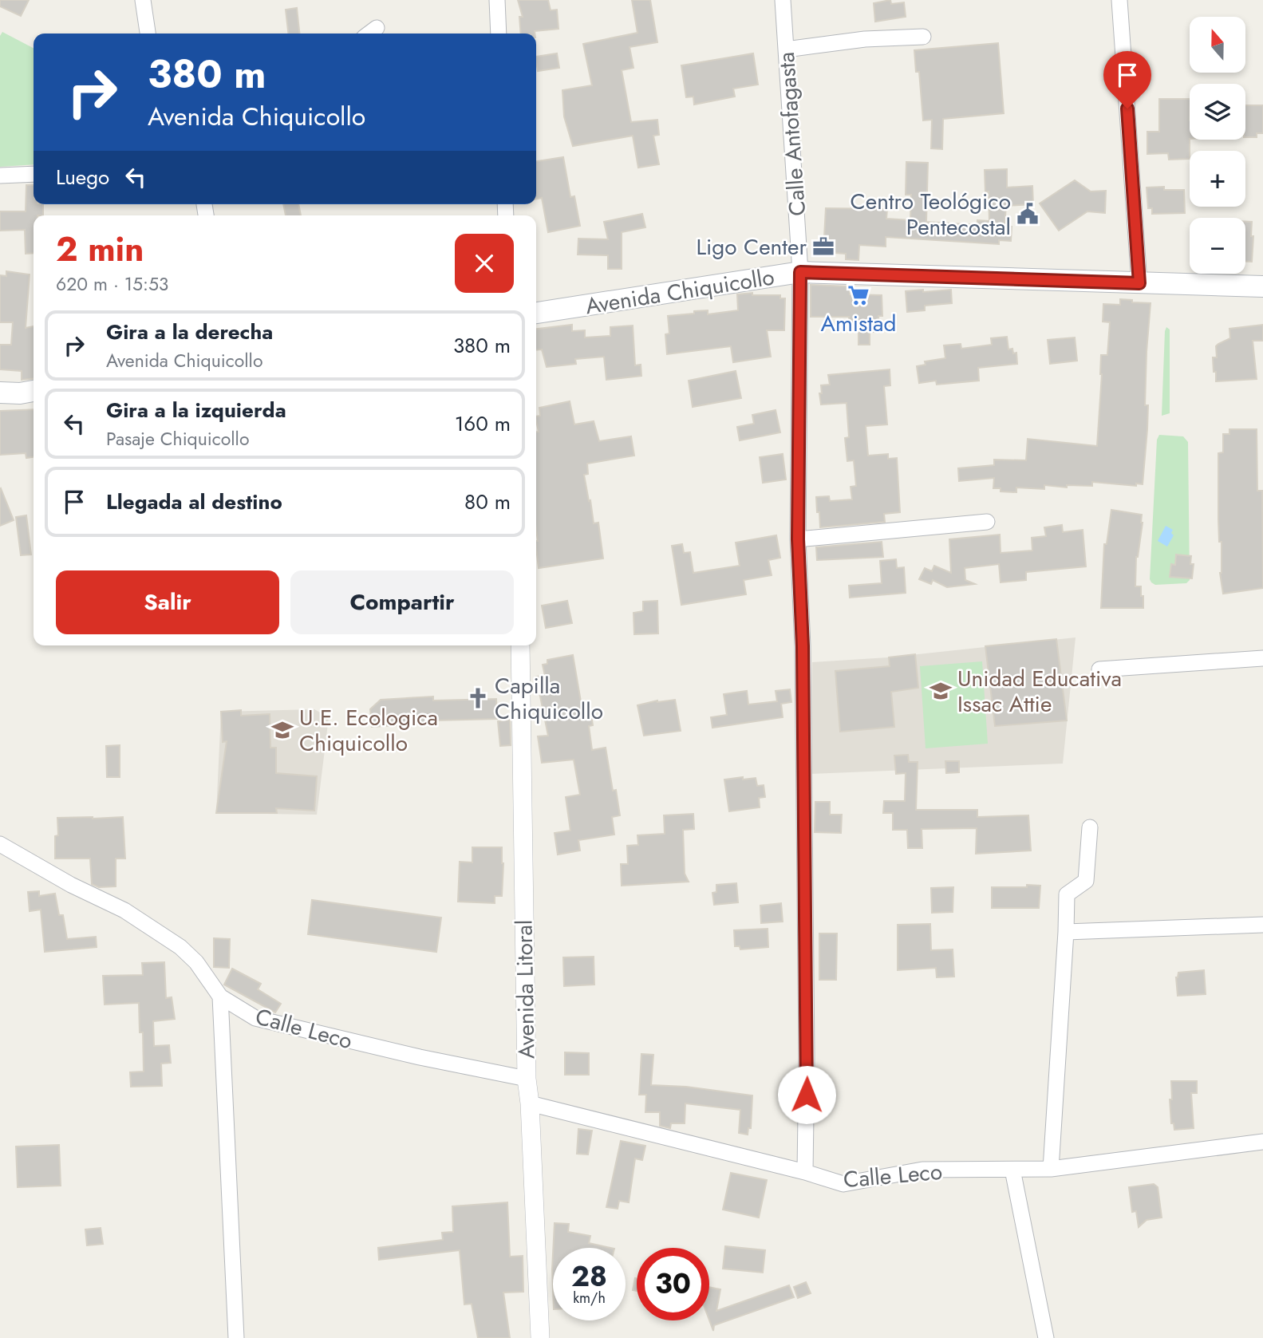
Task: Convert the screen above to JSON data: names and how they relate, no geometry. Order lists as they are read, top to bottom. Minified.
{"streets":{"main road":["Avenida Chiquicollo"],"street":["Calle Antofagasta","Avenida Litoral","Calle Leco"]},"crossings":[["Calle Antofagasta","Avenida Chiquicollo"],["Calle Antofagasta","Calle Leco"],["Avenida Litoral","Calle Leco"]],"places":{"public building":["Centro Teológico Pentecostal"],"office":["Ligo Center"],"supermarket":["Amistad"],"school or university":["Unidad Educativa Issac Attie","U.E. Ecologica Chiquicollo"],"church":["Capilla Chiquicollo"]},"north":"top","page":{"map_buttons":["+","−"],"turn":["380 m","Avenida Chiquicollo"],"then":"Luego","heading":["2 min","620 m · 15:53"],"list":[{"name":"Gira a la derecha","note":"Avenida Chiquicollo","value":"380 m"},{"name":"Gira a la izquierda","note":"Pasaje Chiquicollo","value":"160 m"},{"name":"Llegada al destino","value":"80 m"}],"buttons":["Salir","Compartir"],"speed":"28 km/h","limit":"30"}}
